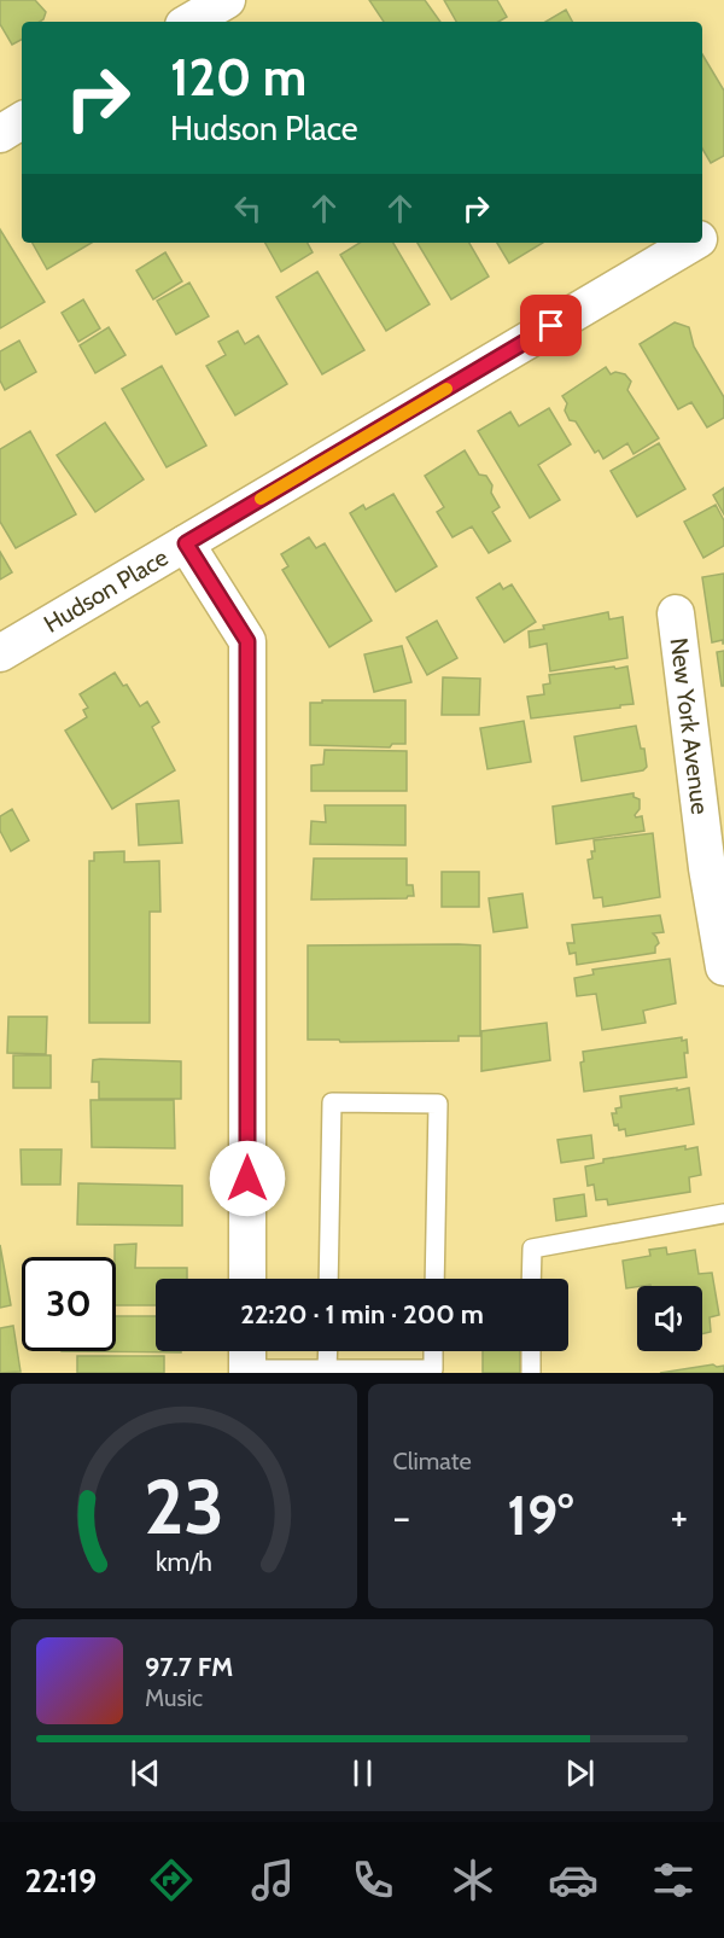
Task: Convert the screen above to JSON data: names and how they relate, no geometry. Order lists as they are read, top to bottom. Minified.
{"streets":{"street":["Hudson Place","New York Avenue"]},"page":{"turn":["120 m","Hudson Place"],"limit":"30","trip":"22:20 · 1 min · 200 m","tile":"Climate","heat":["−","19°","+"],"song":["97.7 FM","Music"],"tabs":"22:19","gauge":["23","km/h"]}}
